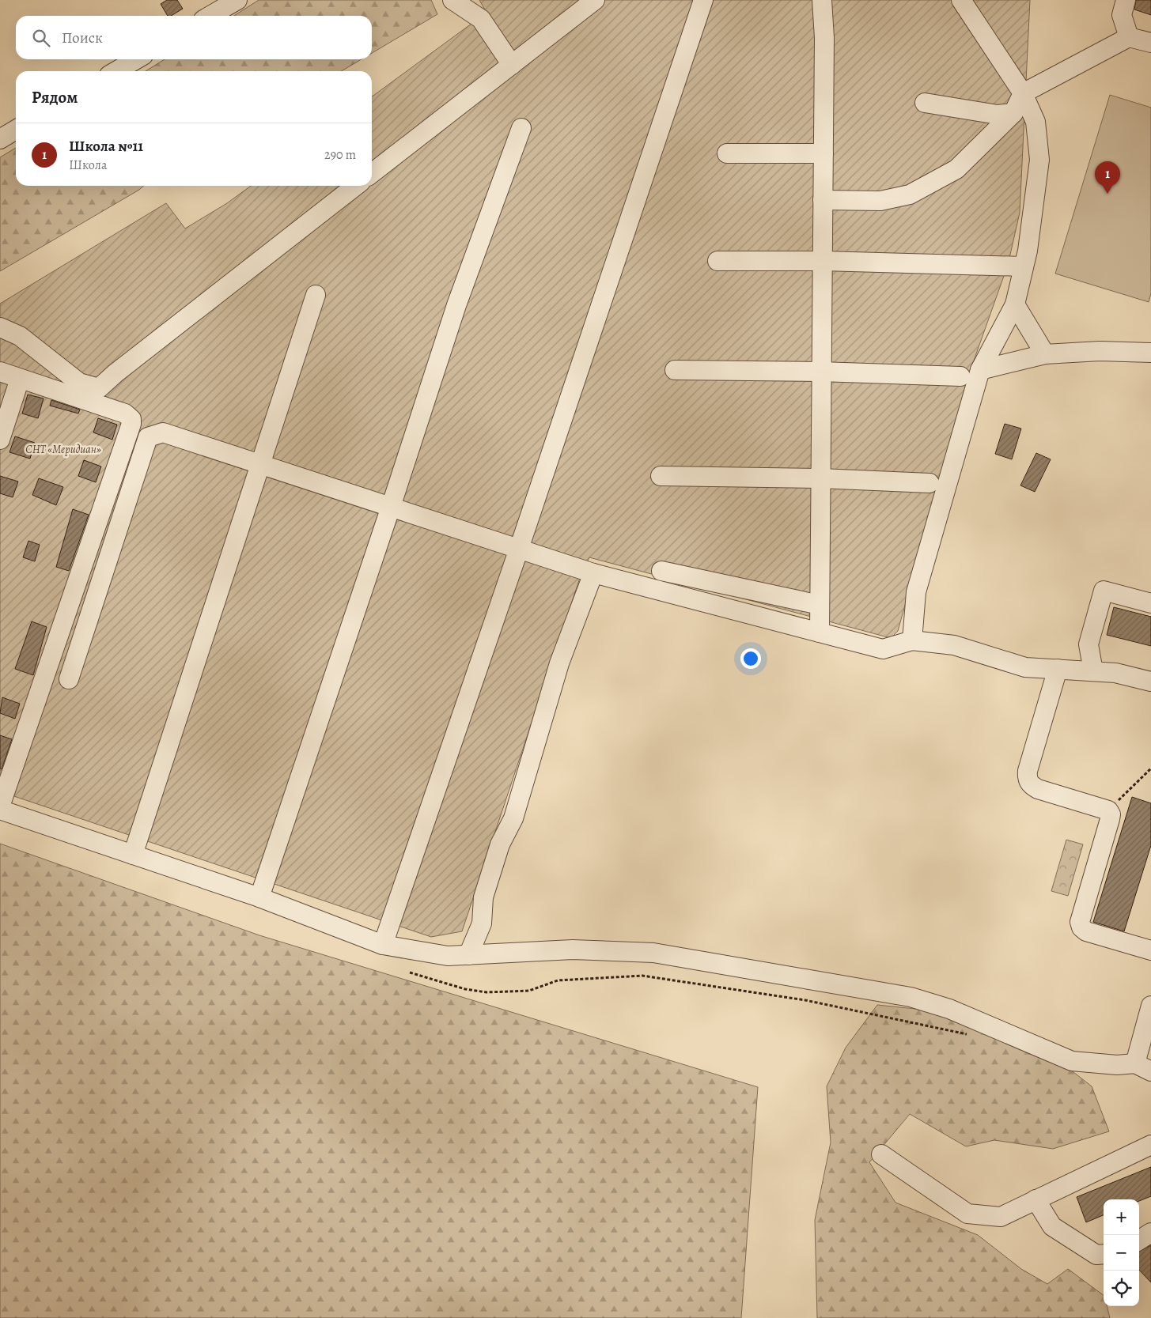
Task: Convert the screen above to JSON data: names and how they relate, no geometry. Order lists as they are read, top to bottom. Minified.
{"parks":["СНТ «Меридиан»"],"page":{"search":"Поиск","heading":"Рядом","list":[{"mark":"1","name":"Школа №11","note":"Школа","value":"290 m"}],"pins":"1","map_buttons":["+","−"]}}
